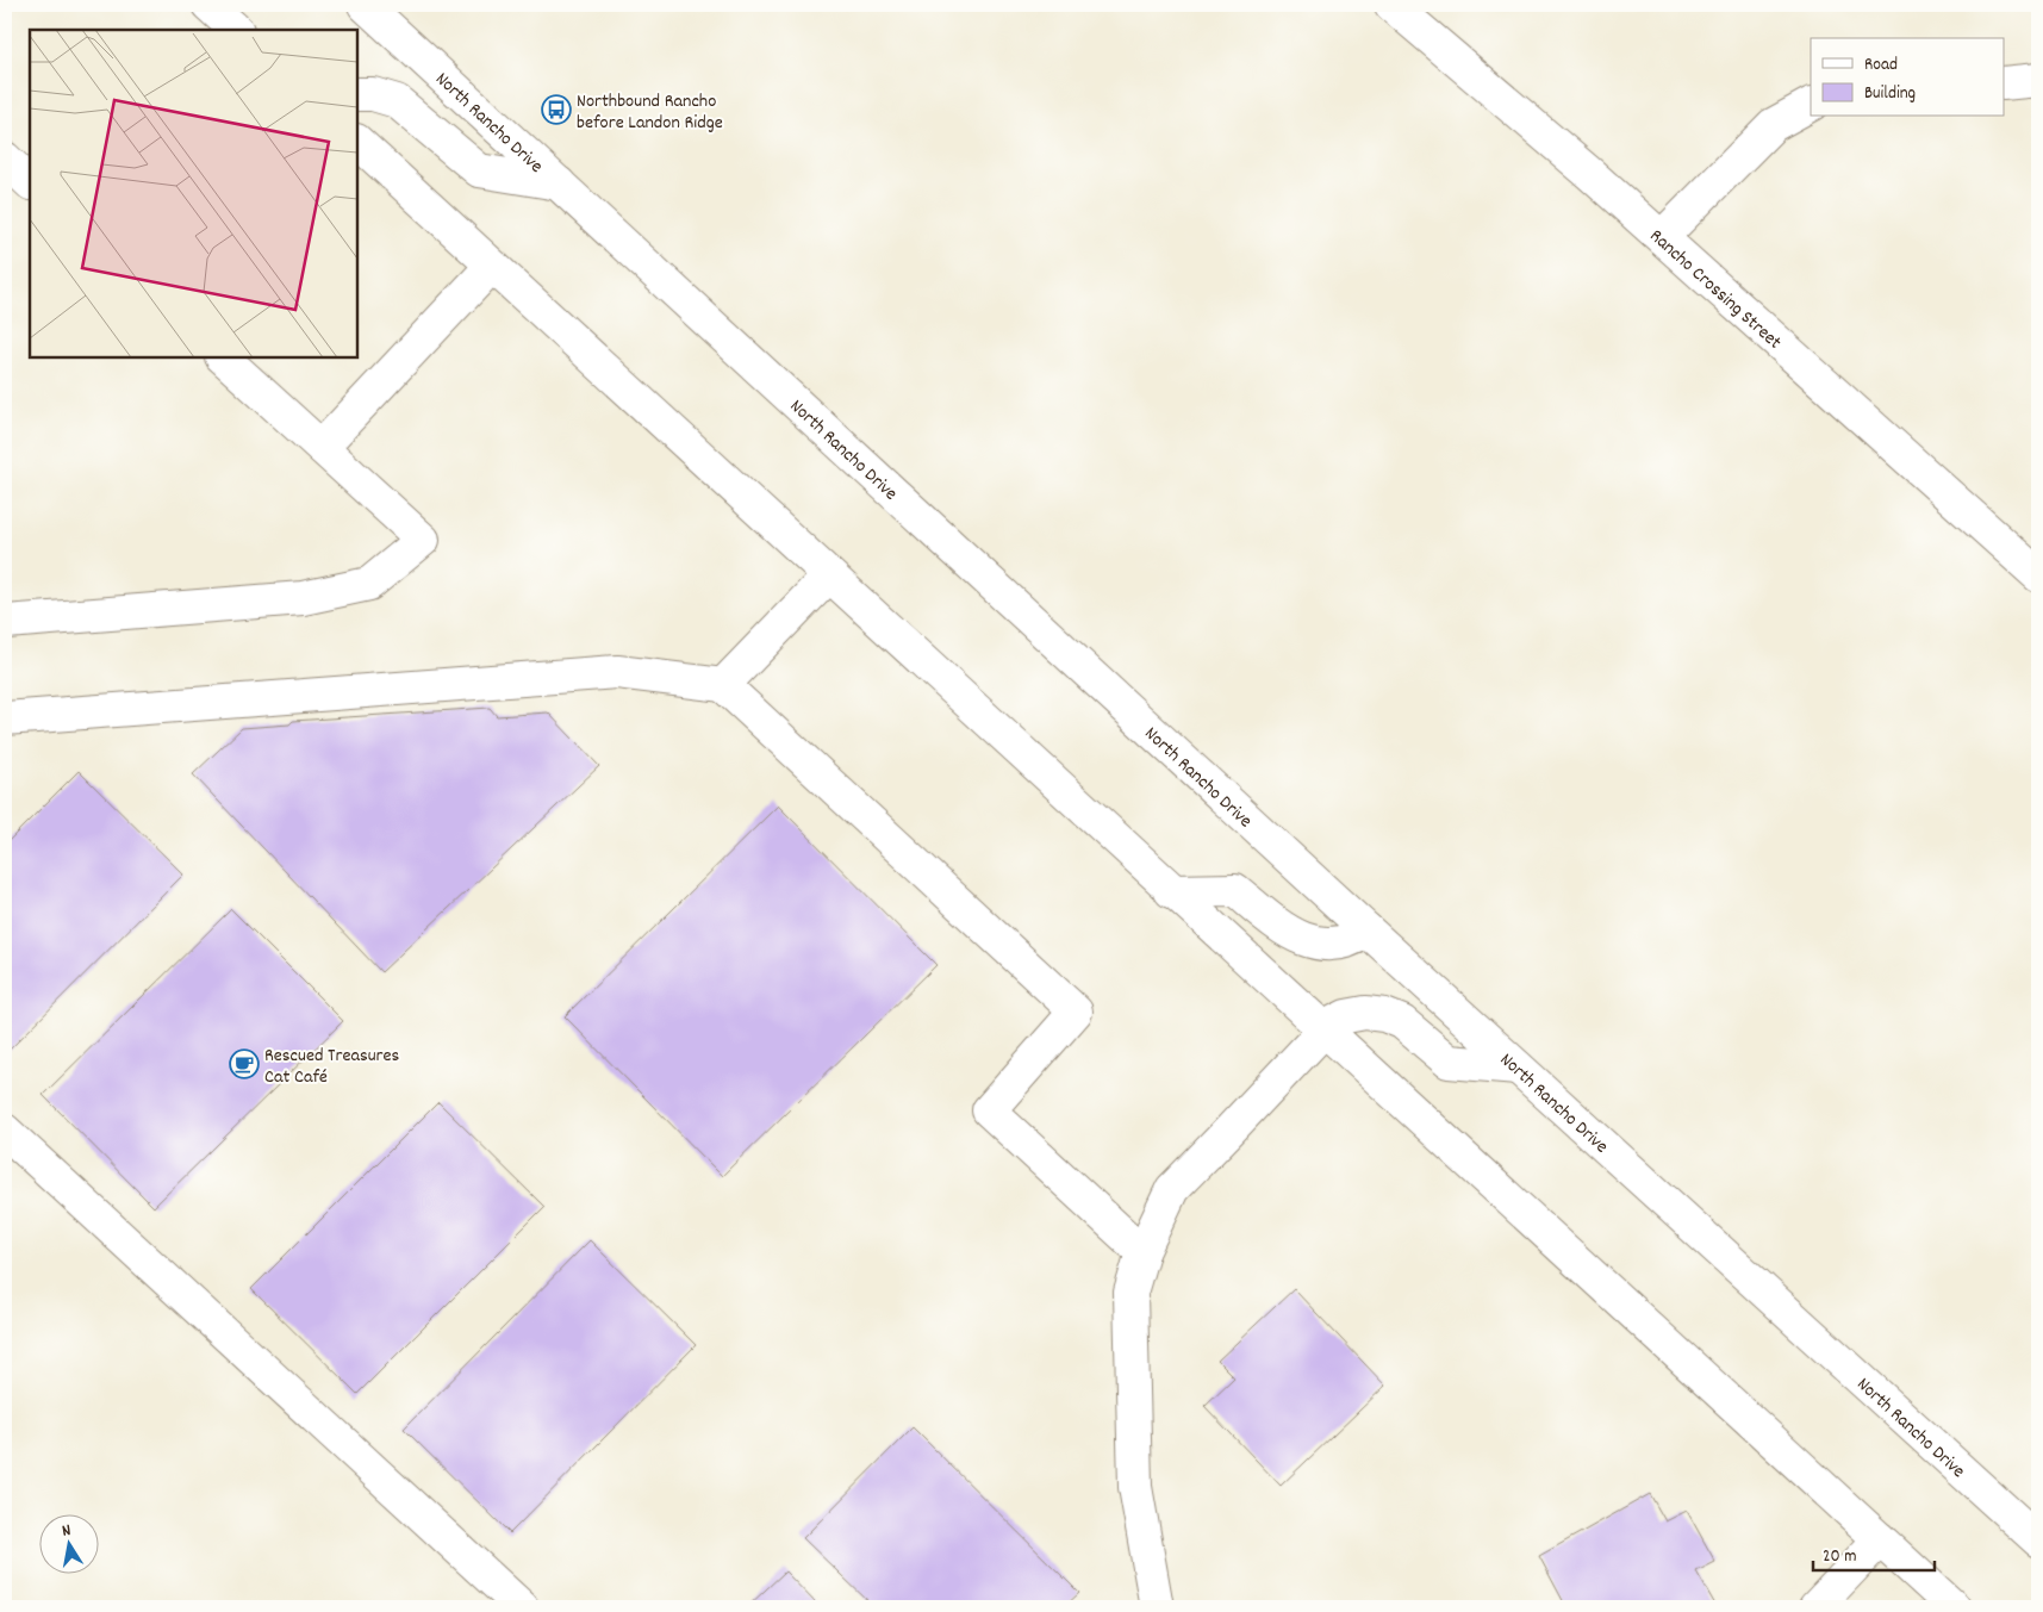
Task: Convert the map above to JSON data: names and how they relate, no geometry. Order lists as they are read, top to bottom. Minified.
{"streets":{"main road":["North Rancho Drive","Rancho Crossing Street"]},"places":{"bus stop":["Northbound Rancho before Landon Ridge"],"cafe":["Rescued Treasures Cat Café"]},"legend":["Road","Building"],"scale_bar":"20 m","north":"top"}
